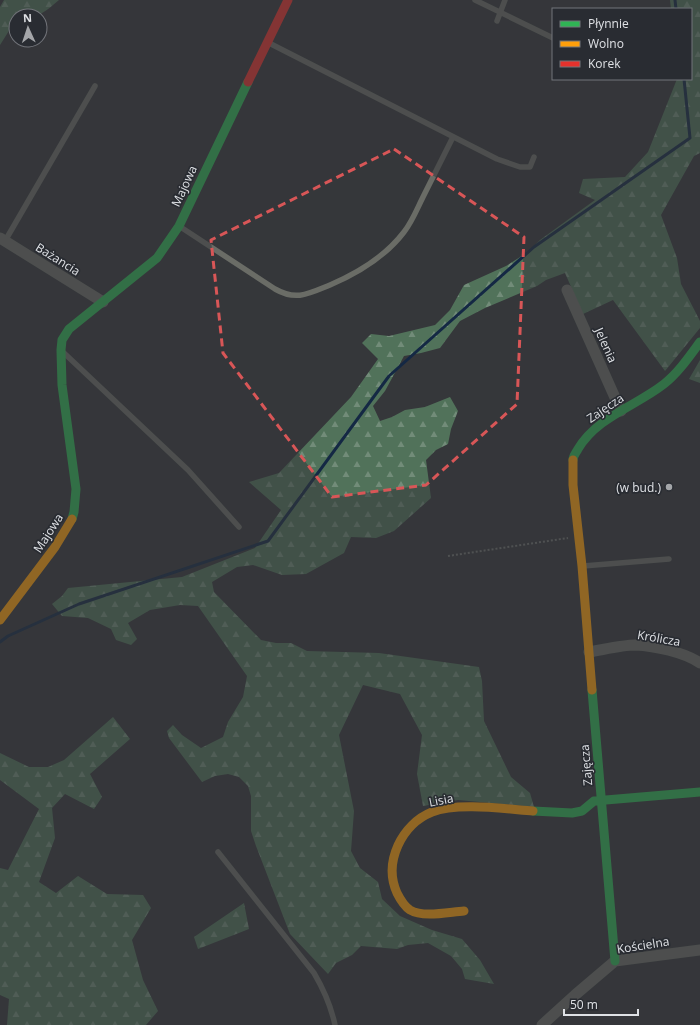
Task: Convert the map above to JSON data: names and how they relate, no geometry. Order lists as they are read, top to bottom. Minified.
{"streets":{"street":["Majowa","Bażancia","Jelenia","Zajęcza","Królicza","Lisia","Kościelna"]},"crossings":[["Majowa","Bażancia"],["Jelenia","Zajęcza"],["Zajęcza","Królicza"],["Zajęcza","Lisia"],["Zajęcza","Kościelna"]],"places":["(w bud.)"],"legend":["Płynnie","Wolno","Korek"],"scale_bar":"50 m","north":"top"}
